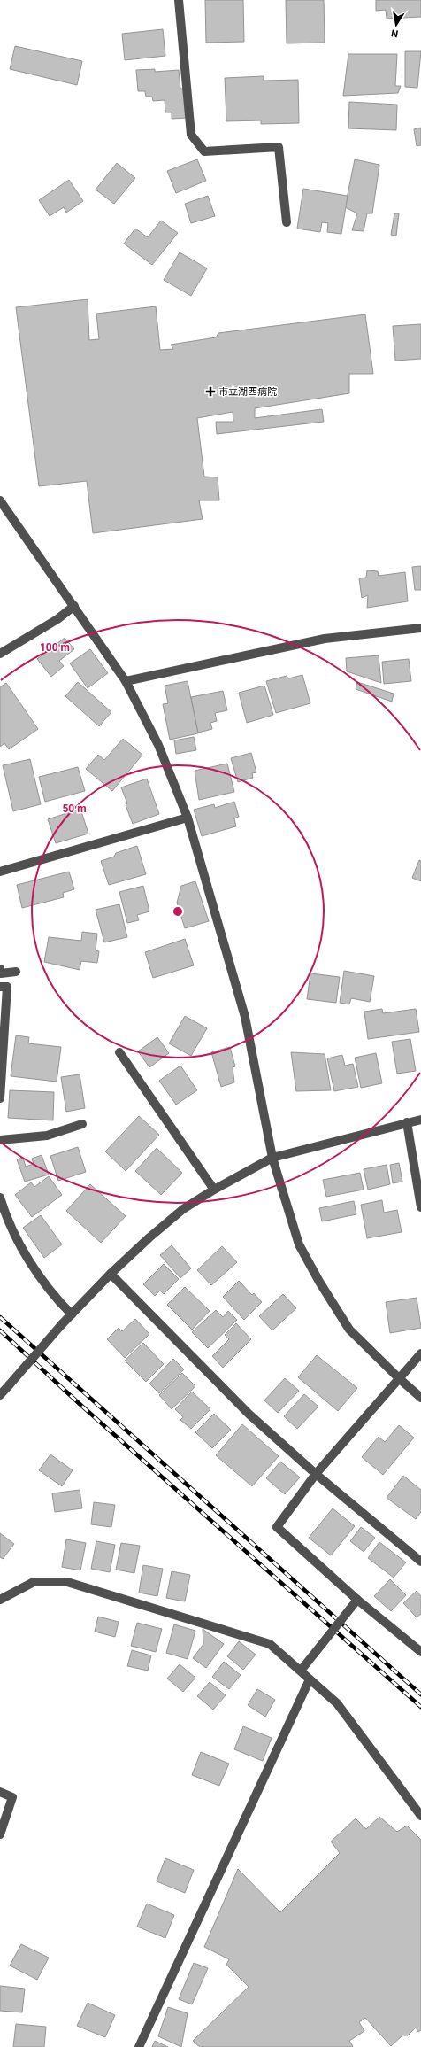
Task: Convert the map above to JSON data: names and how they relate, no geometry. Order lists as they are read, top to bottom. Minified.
{"places":{"health":["市立湖西病院"]},"north":"bottom","rings":["100 m","50 m"]}
